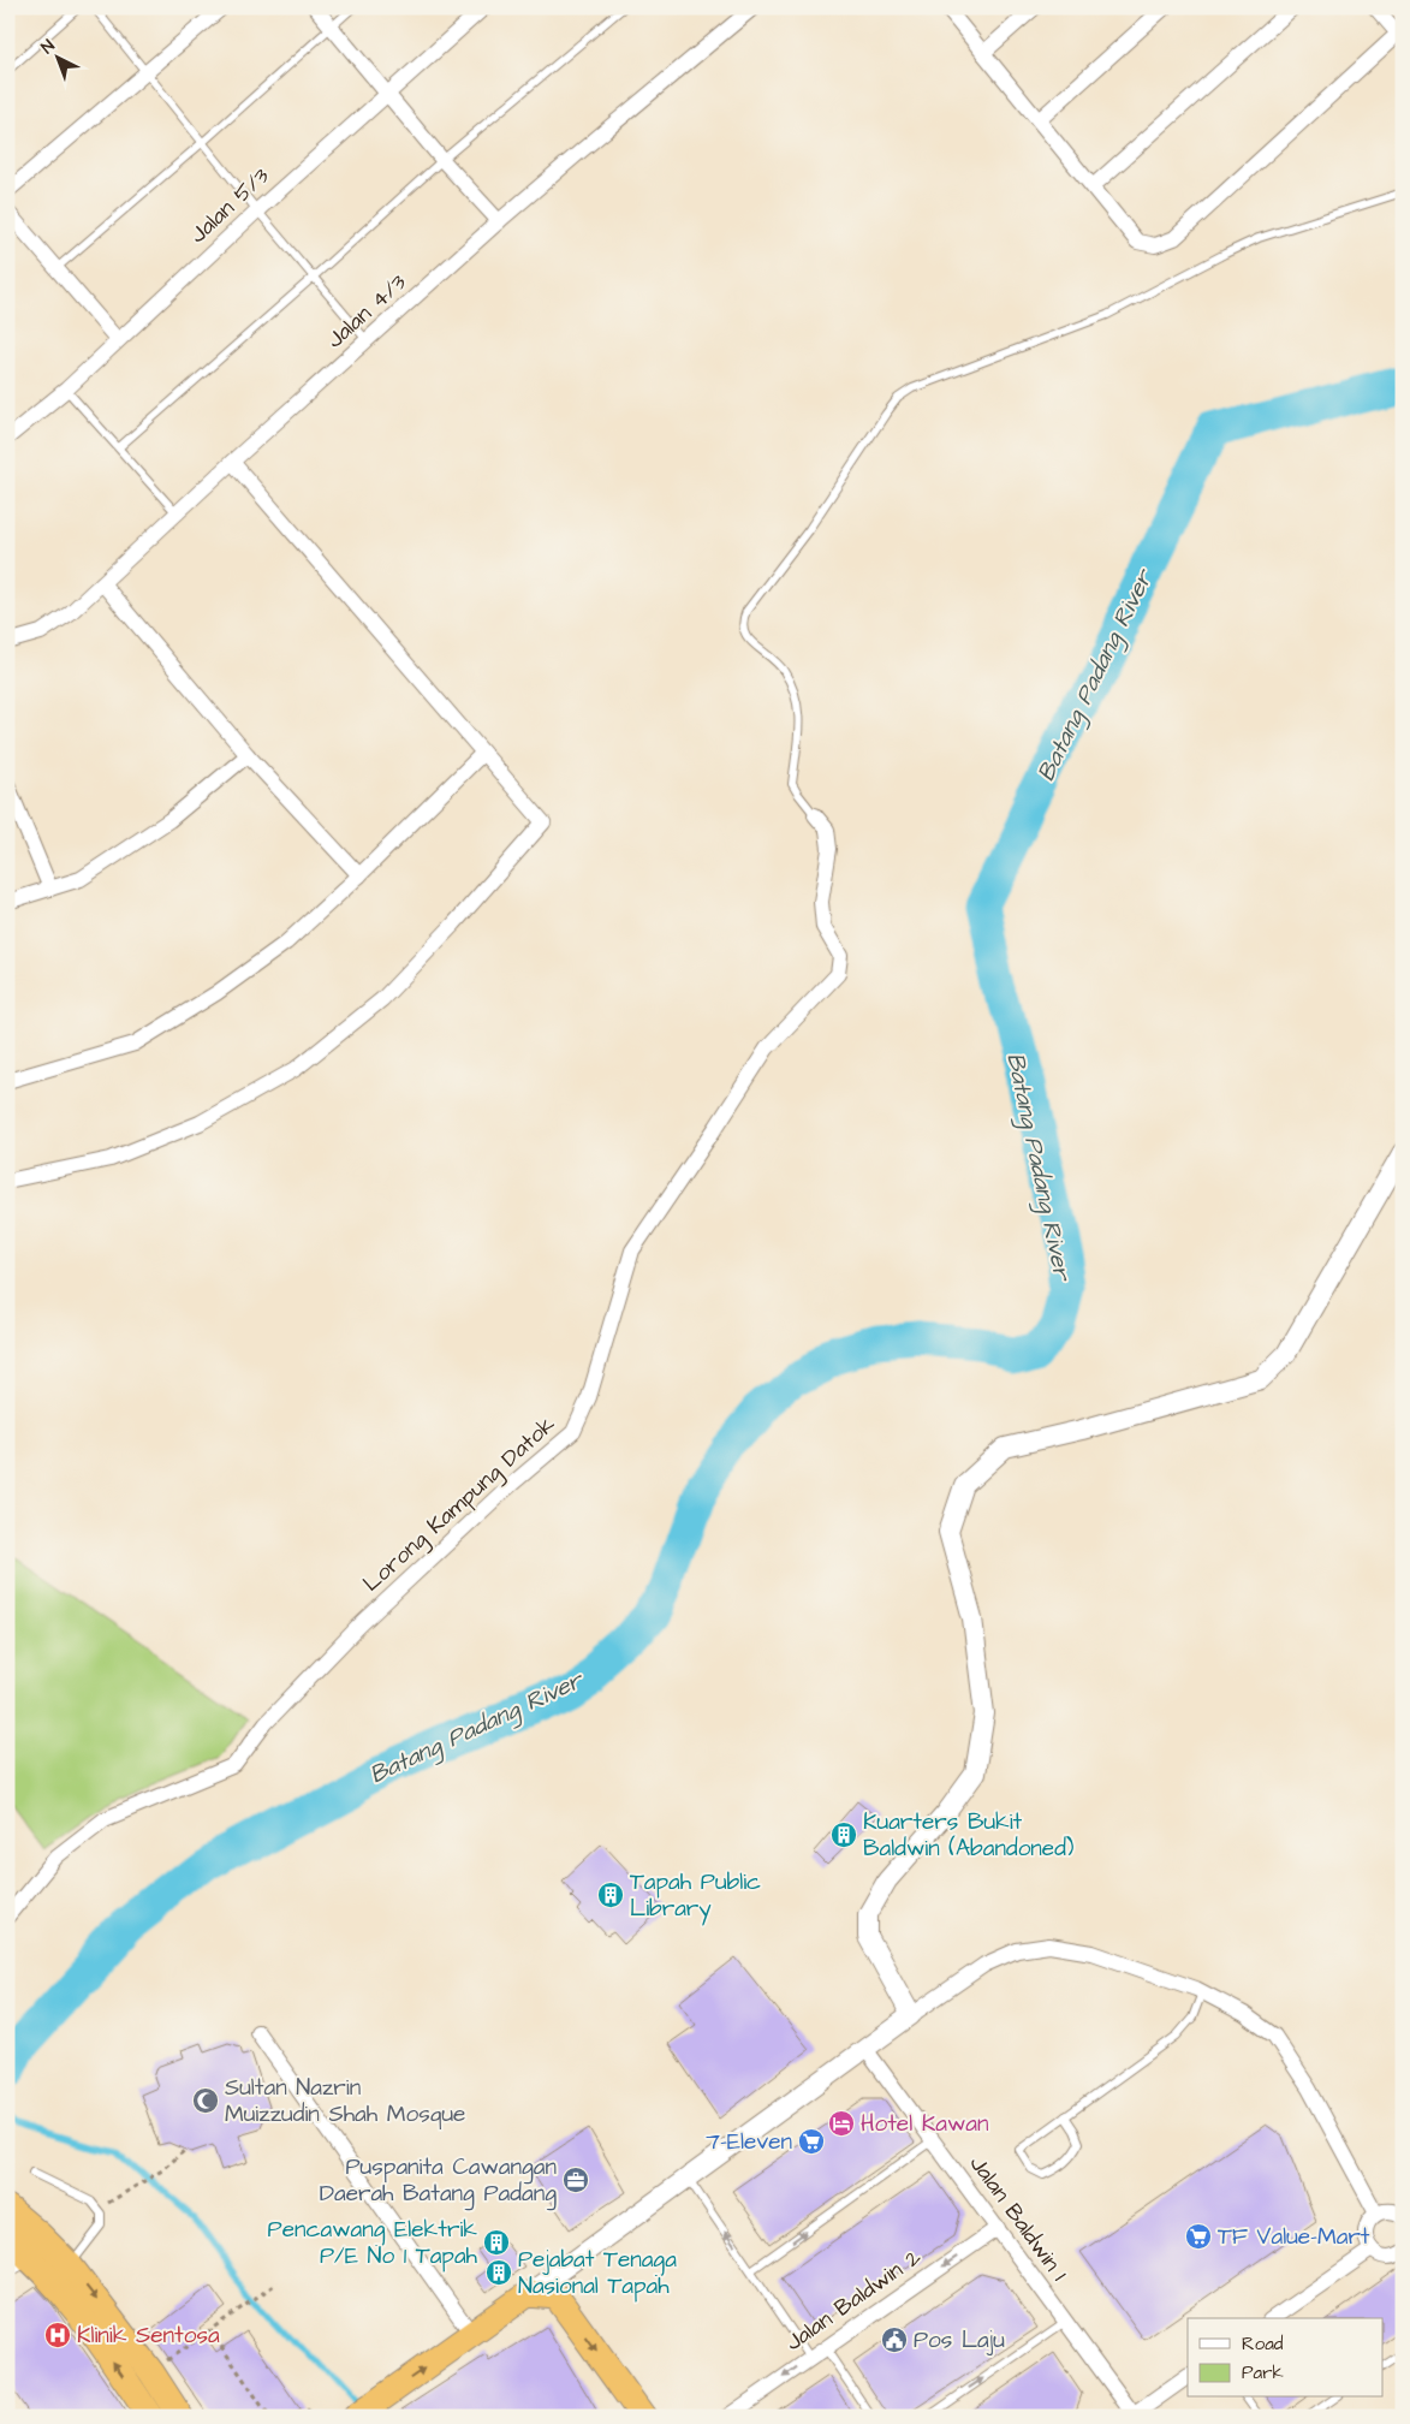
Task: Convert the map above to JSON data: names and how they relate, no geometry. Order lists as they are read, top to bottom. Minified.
{"streets":{"street":["Jalan 5/3","Jalan 4/3","Lorong Kampung Datok","Jalan Baldwin 1","Jalan Baldwin 2"]},"crossings":[["Jalan Baldwin 1","Jalan Baldwin 2"]],"one_way":["Jalan Baldwin 2"],"water":["Batang Padang River"],"places":{"building":["Kuarters Bukit Baldwin (Abandoned)","Tapah Public Library","Pencawang Elektrik P/E No 1 Tapah","Pejabat Tenaga Nasional Tapah"],"mosque":["Sultan Nazrin Muizzudin Shah Mosque"],"hotel":["Hotel Kawan"],"supermarket":["7-Eleven","TF Value-Mart"],"office":["Puspanita Cawangan Daerah Batang Padang"],"hospital":["Klinik Sentosa"],"public building":["Pos Laju"]},"legend":["Road","Park"],"north":"top left"}
